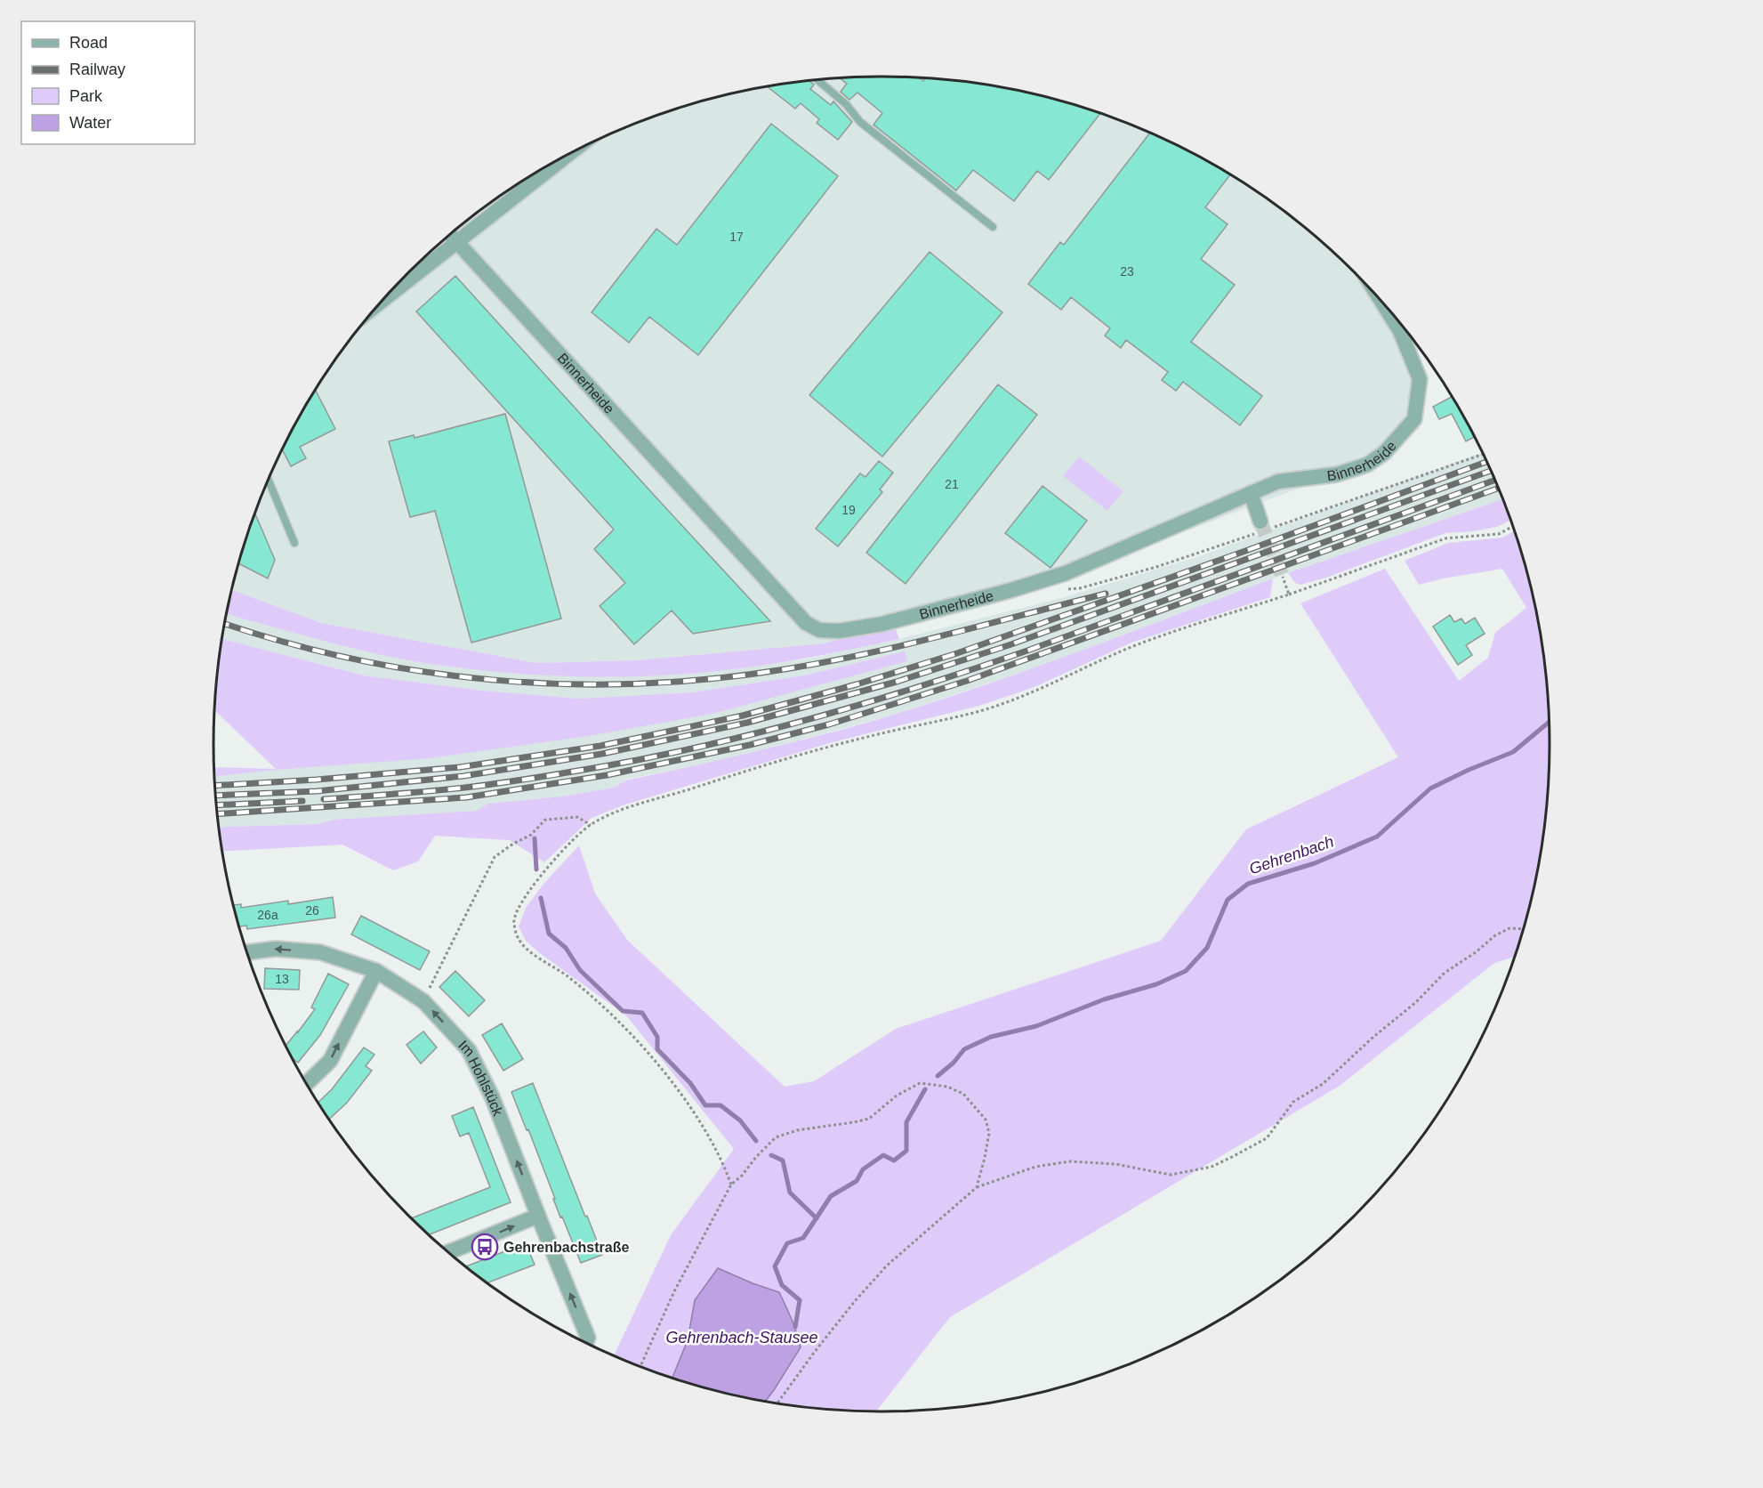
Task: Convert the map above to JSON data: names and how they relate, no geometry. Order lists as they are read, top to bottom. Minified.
{"streets":{"street":["Binnerheide","Im Hohlstück"]},"one_way":["Im Hohlstück"],"water":["Gehrenbach","Gehrenbach-Stausee"],"places":{"bus stop":["Gehrenbachstraße"]},"house_numbers":["17","23","21","19","26","26a","13"],"legend":["Road","Railway","Park","Water"]}
